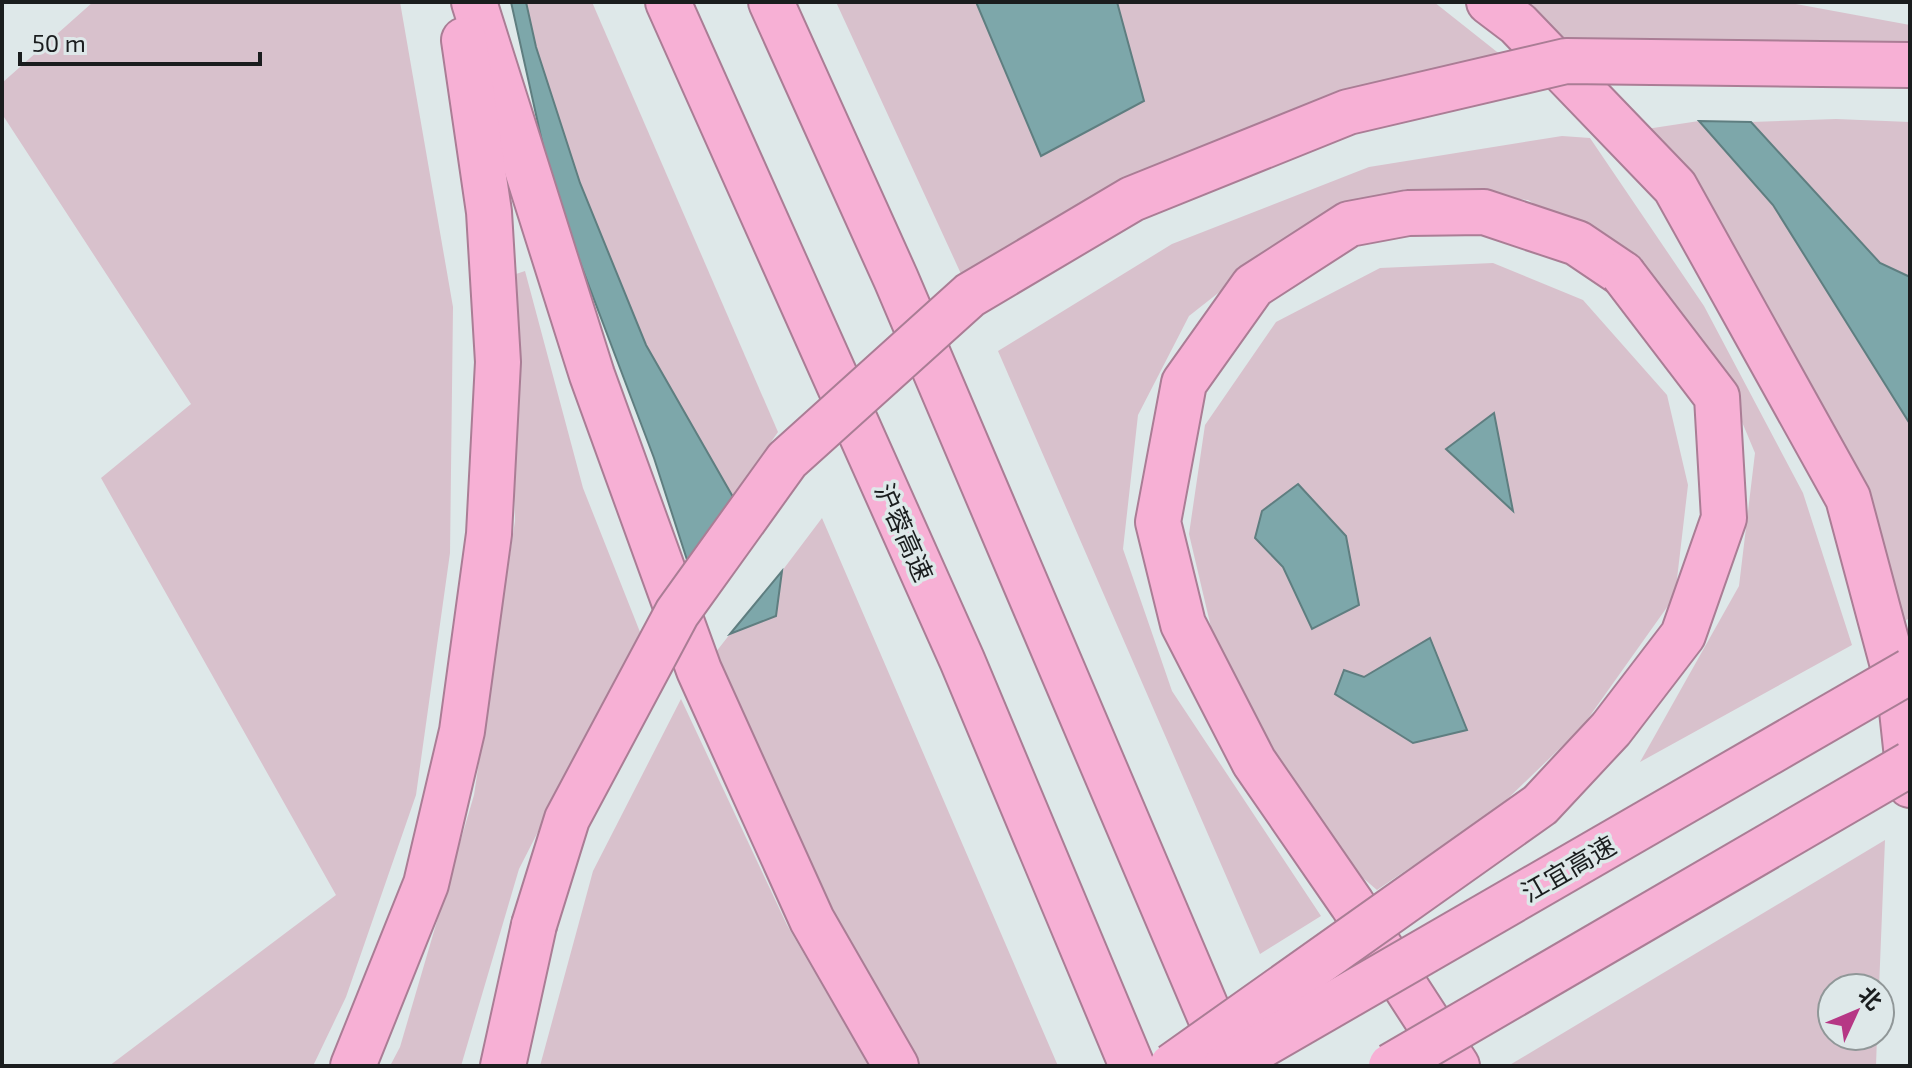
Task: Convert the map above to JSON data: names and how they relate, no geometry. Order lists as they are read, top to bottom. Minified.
{"streets":{"highway":["沪蓉高速","江宜高速"]},"scale_bar":"50 m","north":"top right"}
